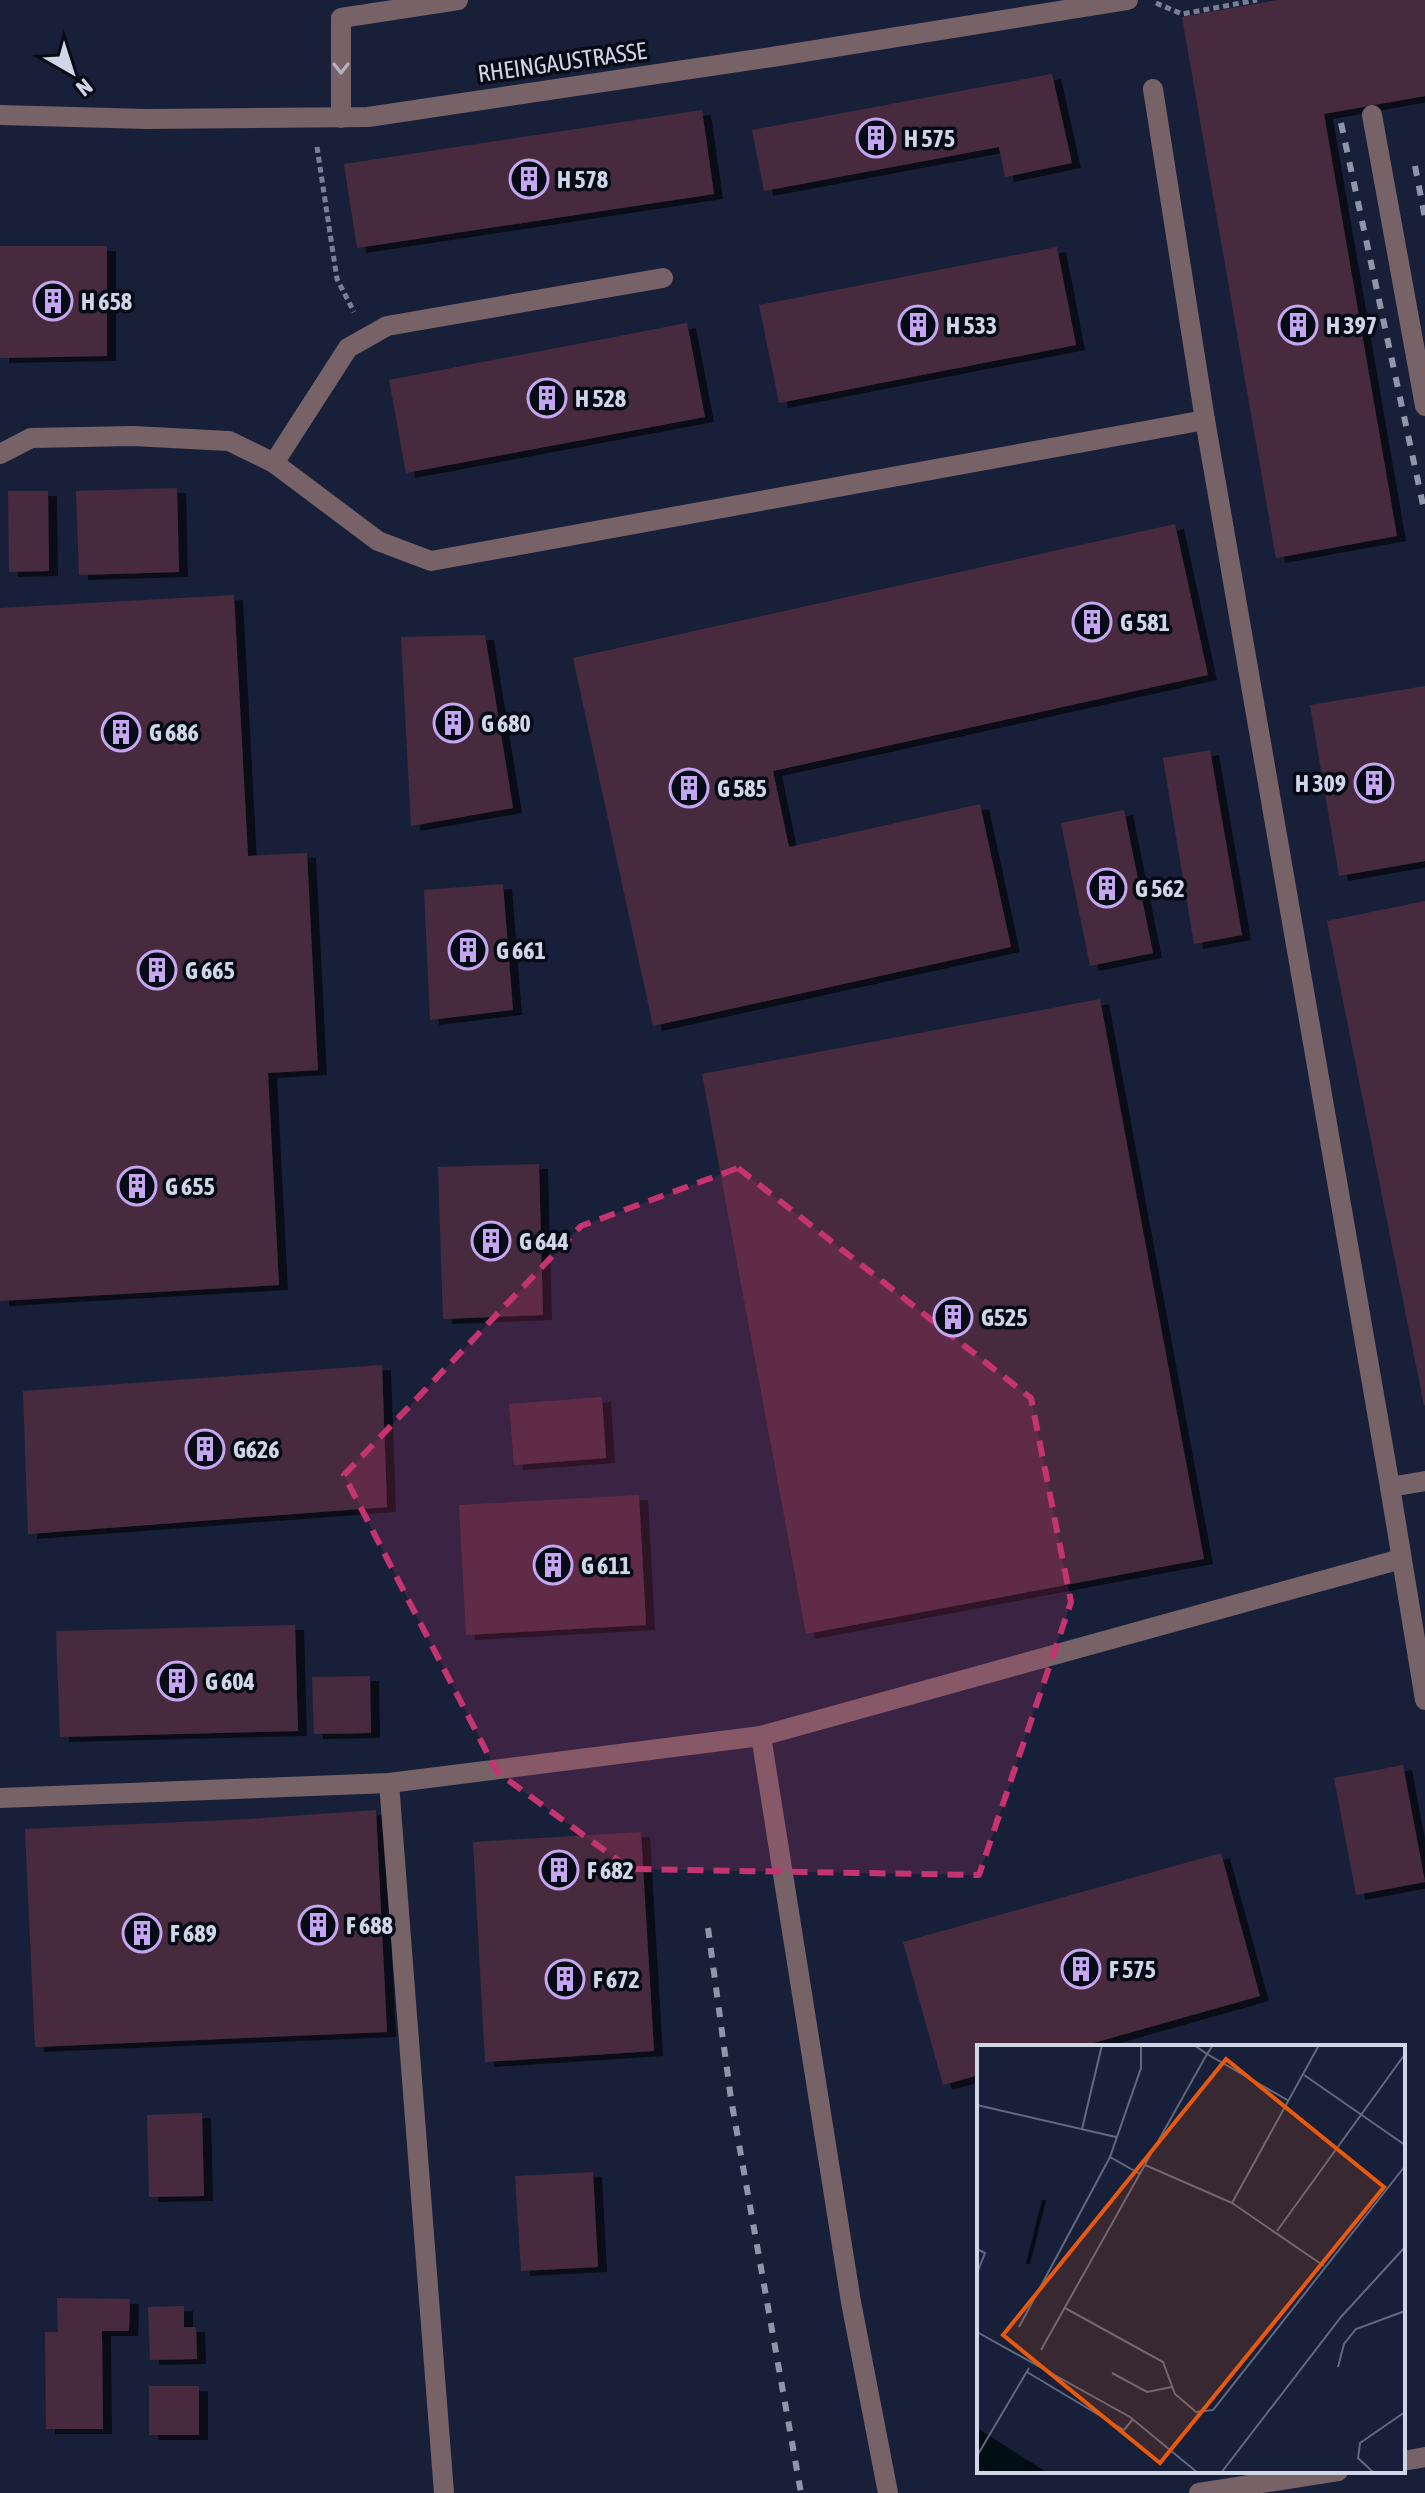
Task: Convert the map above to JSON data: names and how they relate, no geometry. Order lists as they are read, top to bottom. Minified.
{"streets":{"street":["RHEINGAUSTRASSE"]},"places":{"building":["H 575","H 578","H 658","H 533","H 397","H 528","G 581","G 680","G 686","H 309","G 585","G 562","G 661","G 665","G 655","G 644","G525","G626","G 611","G 604","F 682","F 688","F 689","F 575","F 672"]},"north":"bottom right"}
